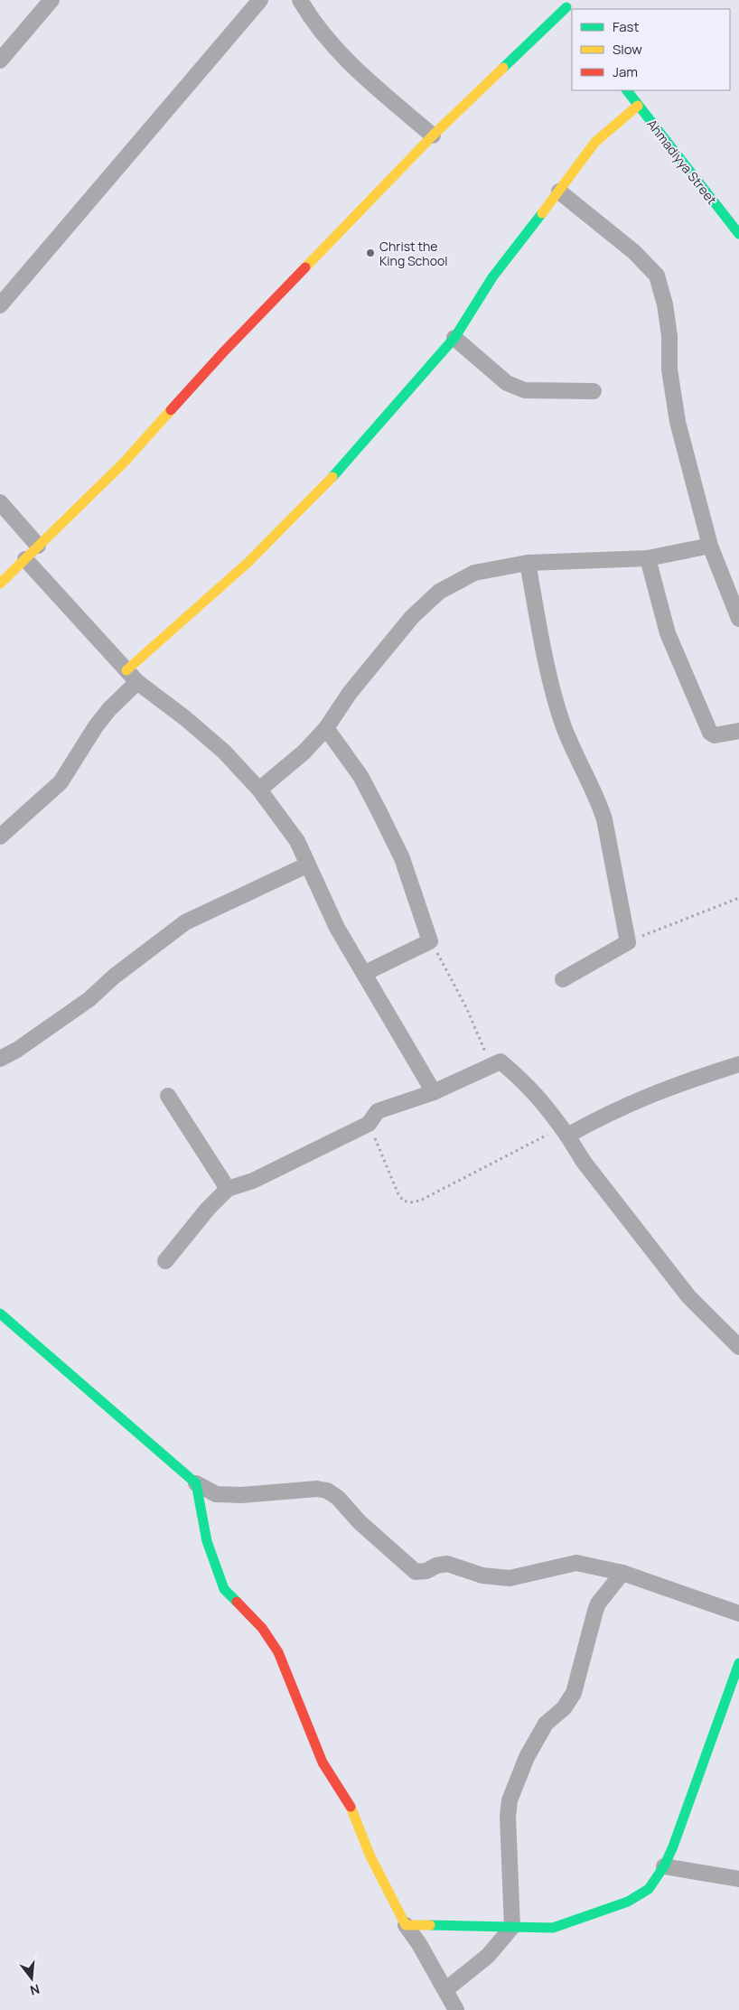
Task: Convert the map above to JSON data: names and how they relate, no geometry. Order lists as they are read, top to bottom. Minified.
{"streets":{"street":["Ahmadiyya Street"]},"places":["Christ the King School"],"legend":["Fast","Slow","Jam"],"north":"bottom"}
